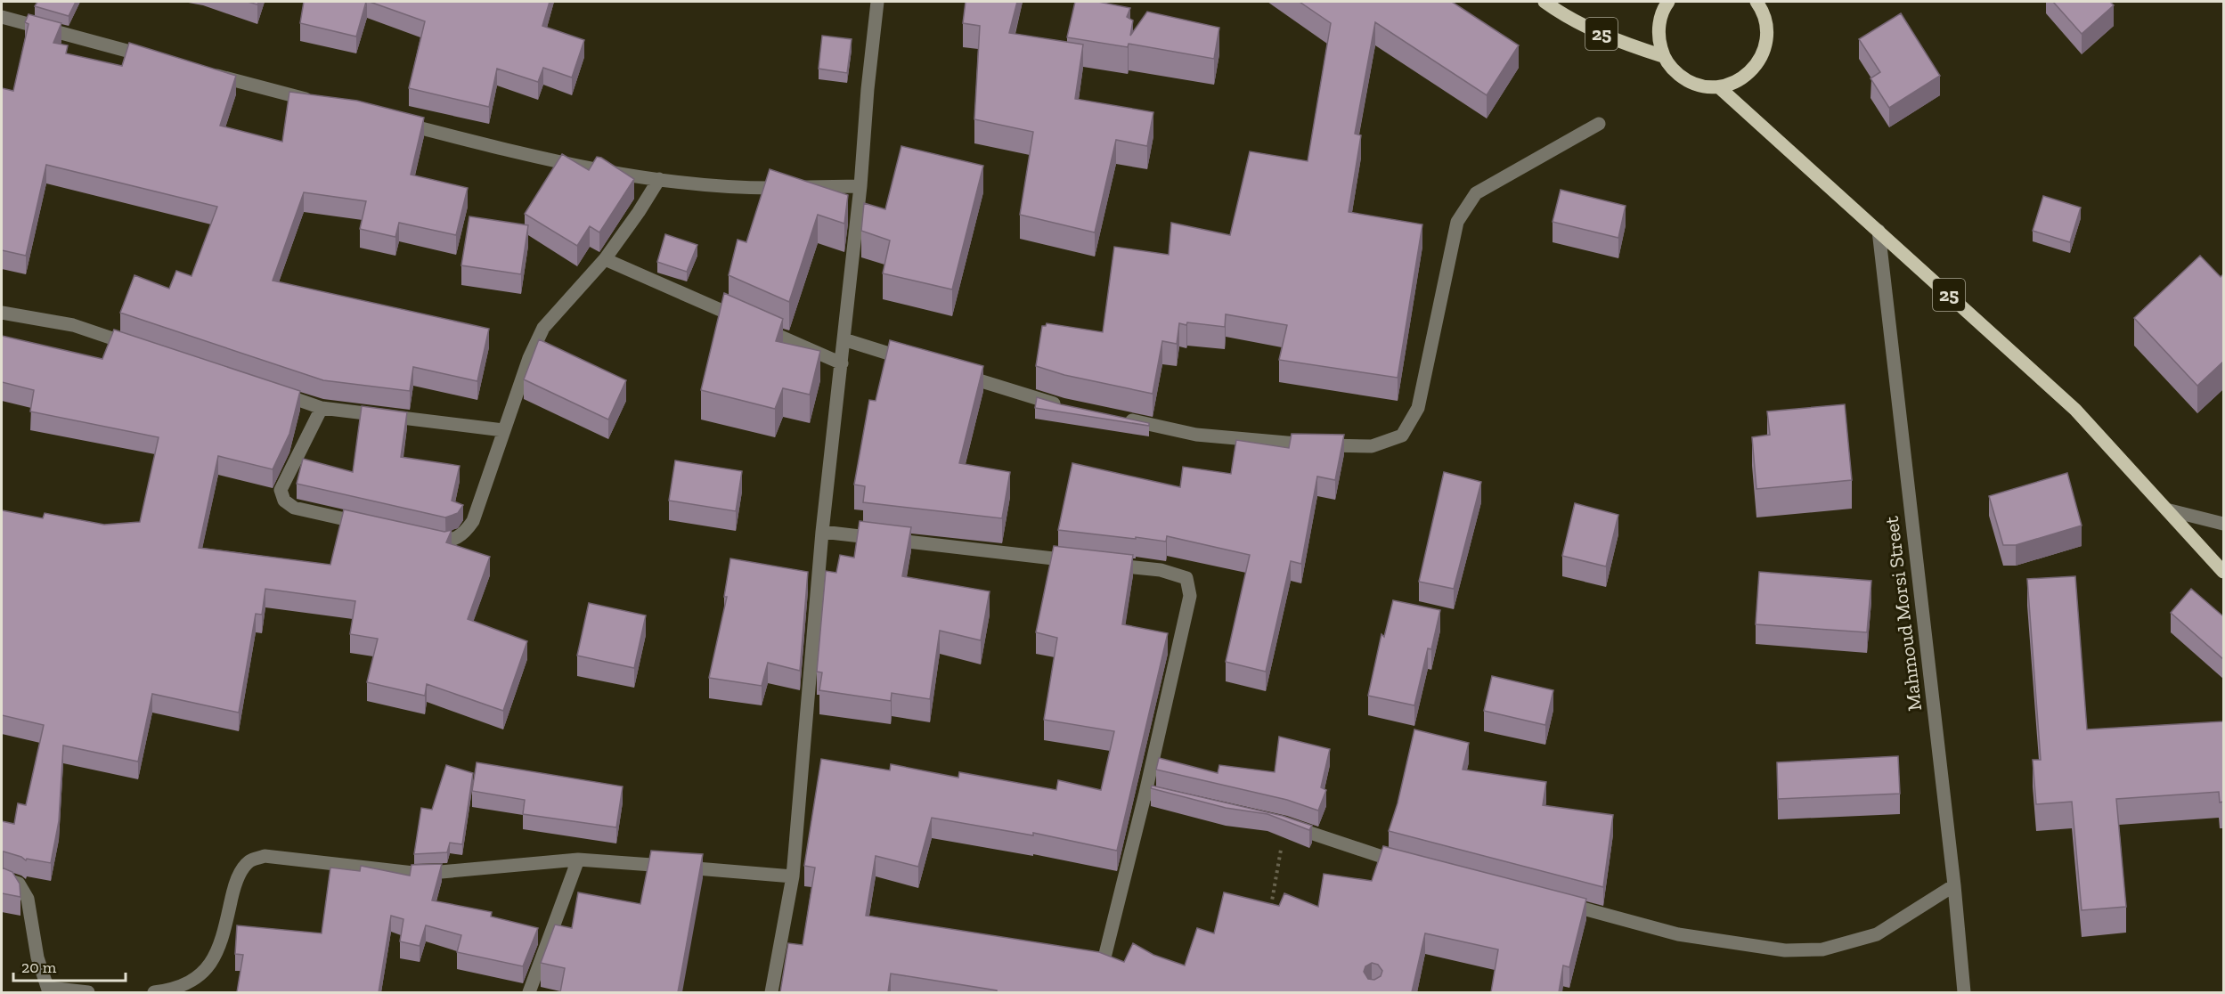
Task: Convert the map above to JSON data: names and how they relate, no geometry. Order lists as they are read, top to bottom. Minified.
{"streets":{"main road":["25"],"street":["Mahmoud Morsi Street"]},"crossings":[["25","Mahmoud Morsi Street"]],"scale_bar":"20 m"}
